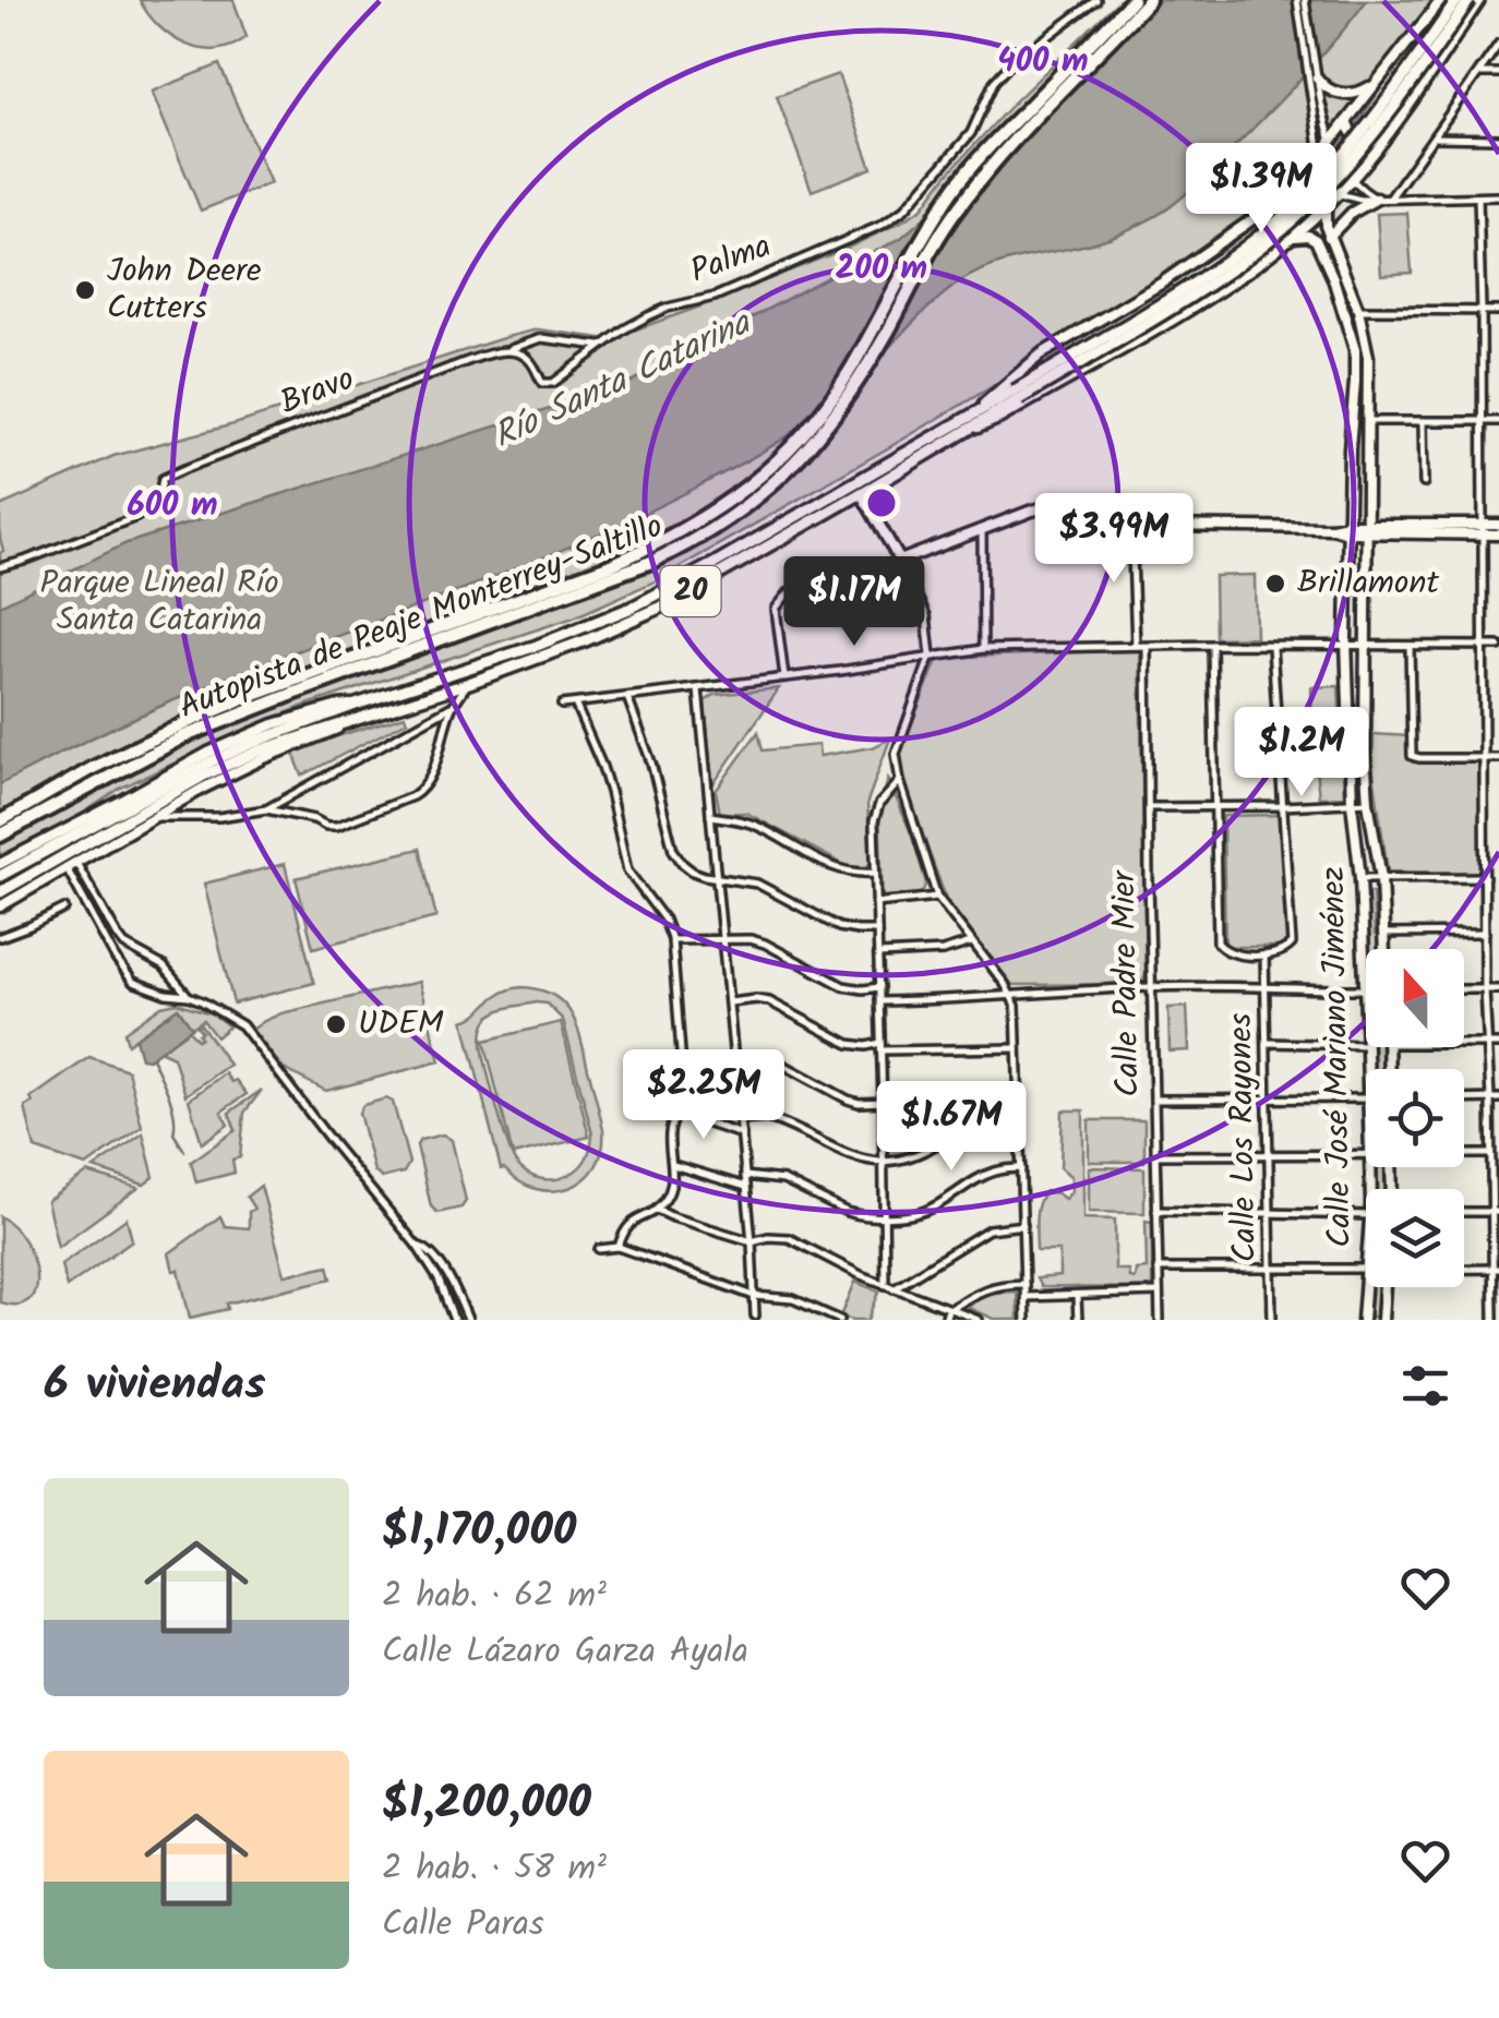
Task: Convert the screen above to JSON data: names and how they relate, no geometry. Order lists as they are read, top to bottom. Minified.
{"streets":{"highway":["Autopista de Peaje Monterrey-Saltillo"],"main road":["20"],"street":["Palma","Bravo","Calle Padre Mier","Calle José Mariano Jiménez","Calle Los Rayones"]},"crossings":[["Palma","Bravo"],["20","Calle José Mariano Jiménez"]],"water":["Río Santa Catarina"],"parks":["Parque Lineal Río Santa Catarina"],"places":["John Deere Cutters","Brillamont","UDEM"],"north":"top","page":{"price":["$1.39M","$3.99M","$1.17M","$1.2M","$2.25M","$1.67M"],"heading":"6 viviendas","list":[{"name":"$1,170,000","note":"2 hab. · 62 m² · Calle Lázaro Garza Ayala"},{"name":"$1,200,000","note":"2 hab. · 58 m² · Calle Paras"}]},"rings":["400 m","200 m","600 m"]}
